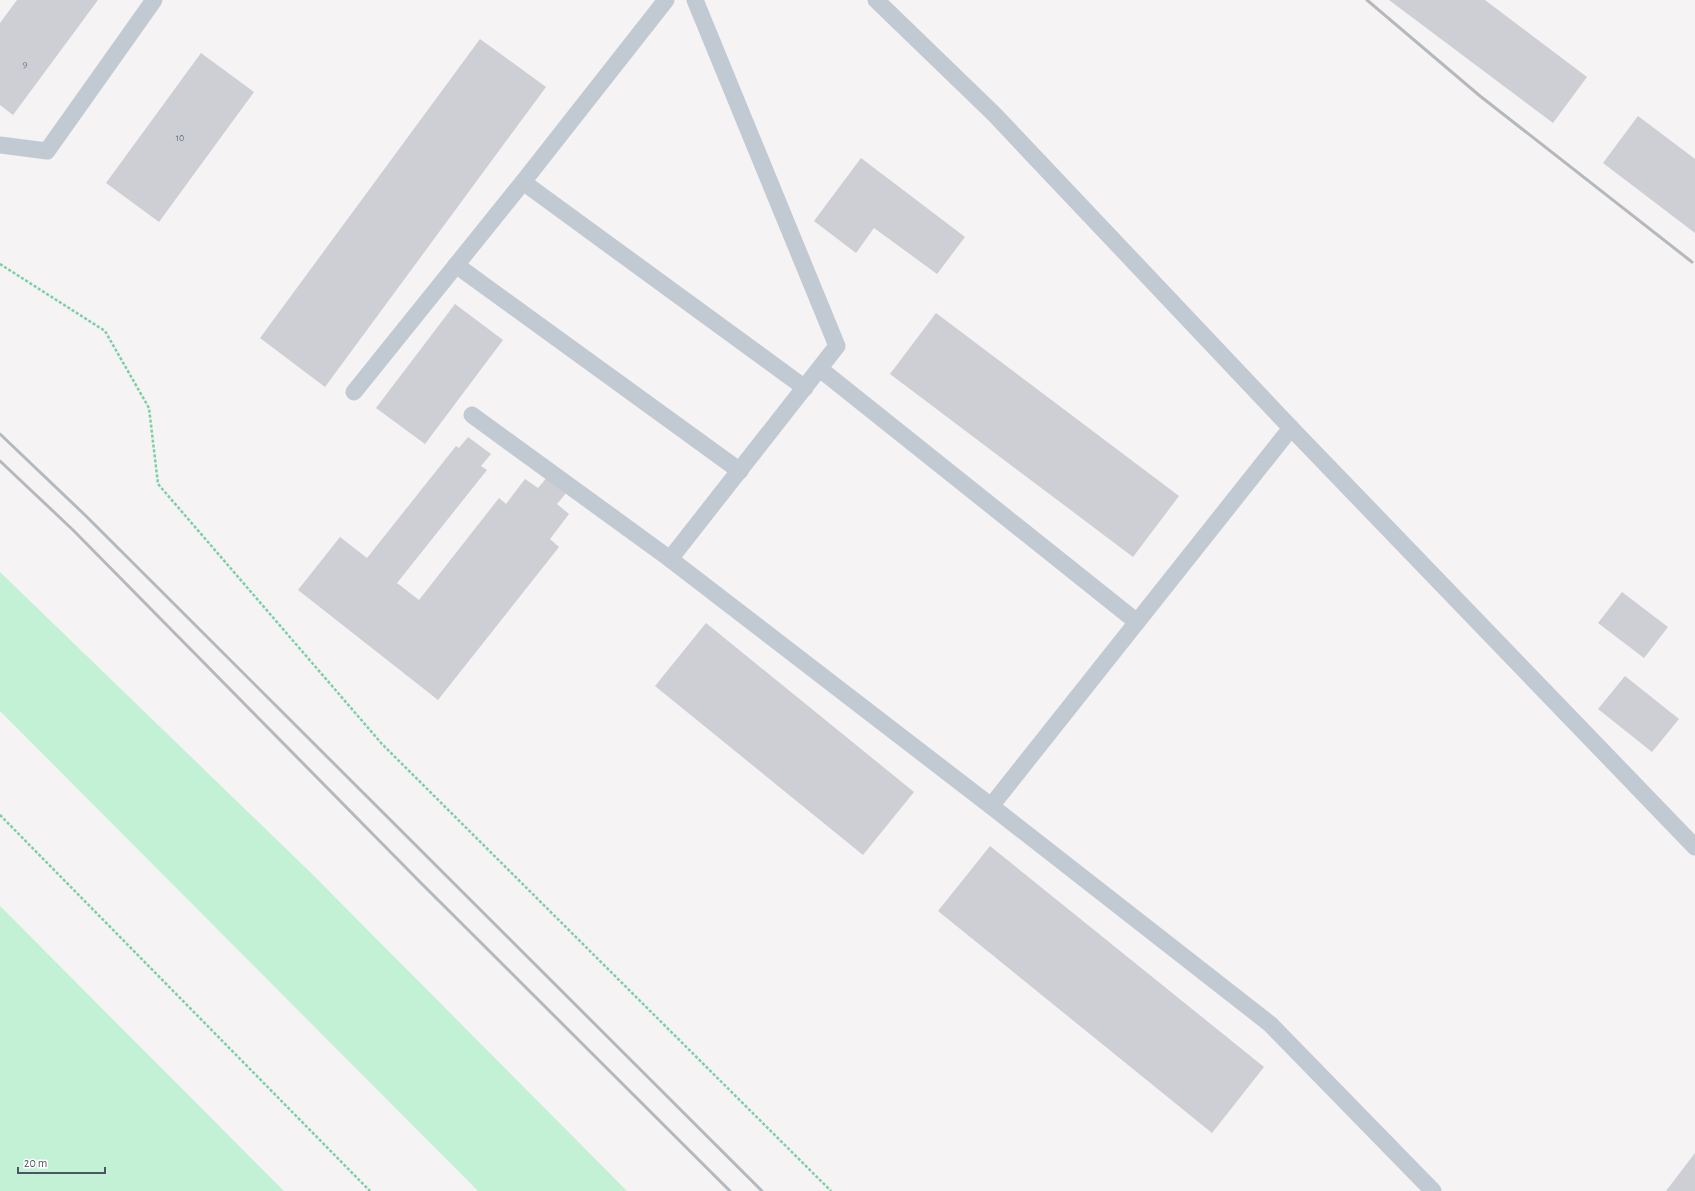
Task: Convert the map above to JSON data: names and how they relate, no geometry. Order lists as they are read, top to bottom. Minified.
{"house_numbers":["9","10"],"scale_bar":"20 m"}
